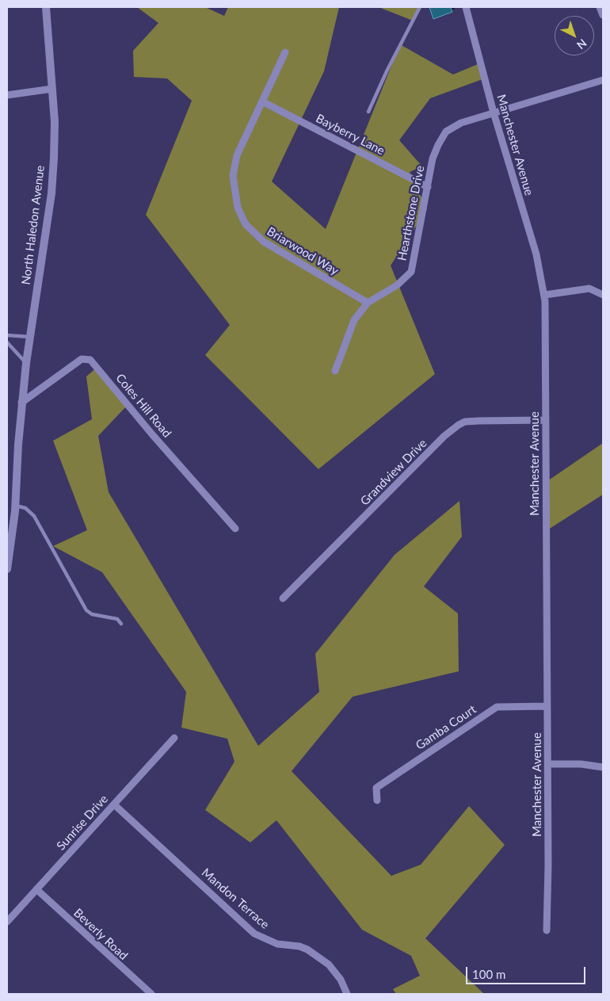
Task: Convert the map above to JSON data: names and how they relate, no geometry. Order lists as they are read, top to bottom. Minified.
{"streets":{"street":["Bayberry Lane","Manchester Avenue","Hearthstone Drive","North Haledon Avenue","Briarwood Way","Coles Hill Road","Grandview Drive","Gamba Court","Sunrise Drive","Mandon Terrace","Beverly Road"]},"crossings":[["Bayberry Lane","Hearthstone Drive"],["Bayberry Lane","Briarwood Way"],["Manchester Avenue","Hearthstone Drive"],["Manchester Avenue","Grandview Drive"],["Manchester Avenue","Gamba Court"],["Hearthstone Drive","Briarwood Way"],["North Haledon Avenue","Coles Hill Road"],["Sunrise Drive","Mandon Terrace"],["Sunrise Drive","Beverly Road"]],"scale_bar":"100 m","north":"bottom right"}
